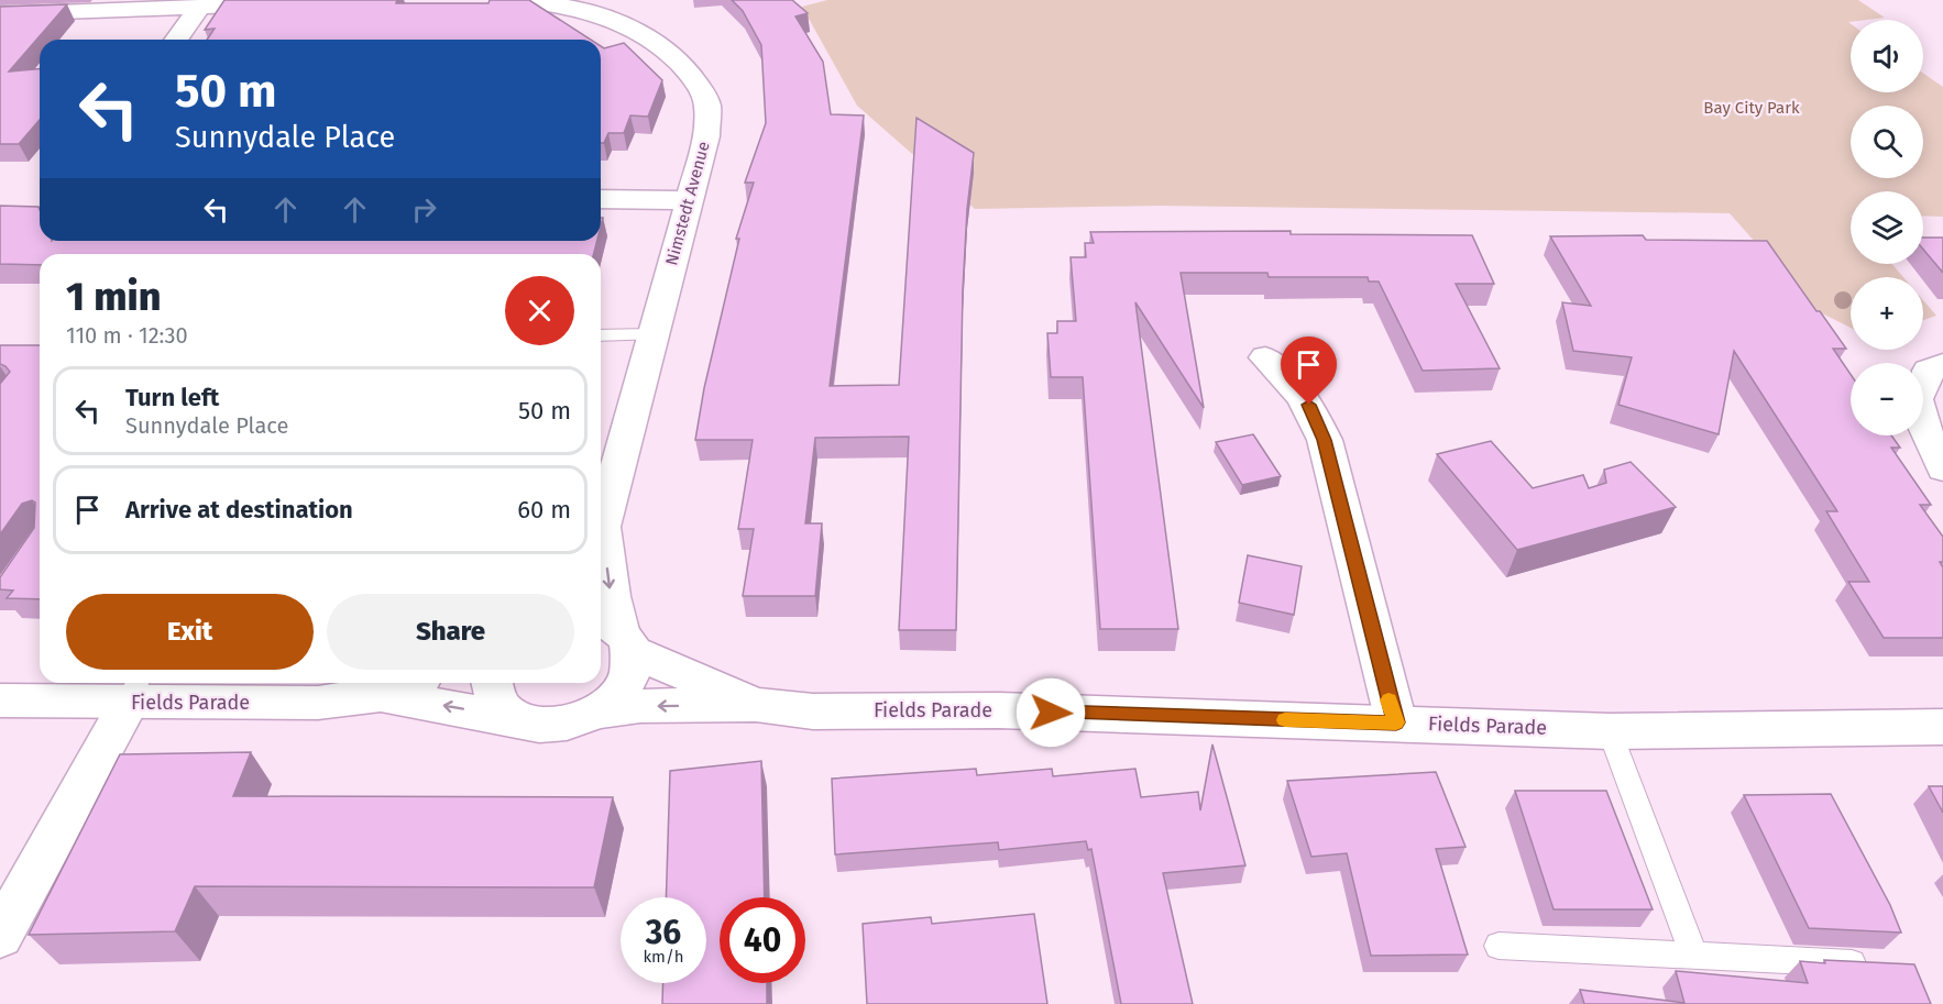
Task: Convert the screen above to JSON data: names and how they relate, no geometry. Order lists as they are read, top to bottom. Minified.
{"streets":{"street":["Nimstedt Avenue","Fields Parade"]},"crossings":[["Nimstedt Avenue","Fields Parade"]],"parks":["Bay City Park"],"page":{"map_buttons":["+","−"],"turn":["50 m","Sunnydale Place"],"heading":["1 min","110 m · 12:30"],"list":[{"name":"Turn left","note":"Sunnydale Place","value":"50 m"},{"name":"Arrive at destination","value":"60 m"}],"buttons":["Exit","Share"],"speed":"36 km/h","limit":"40"}}
